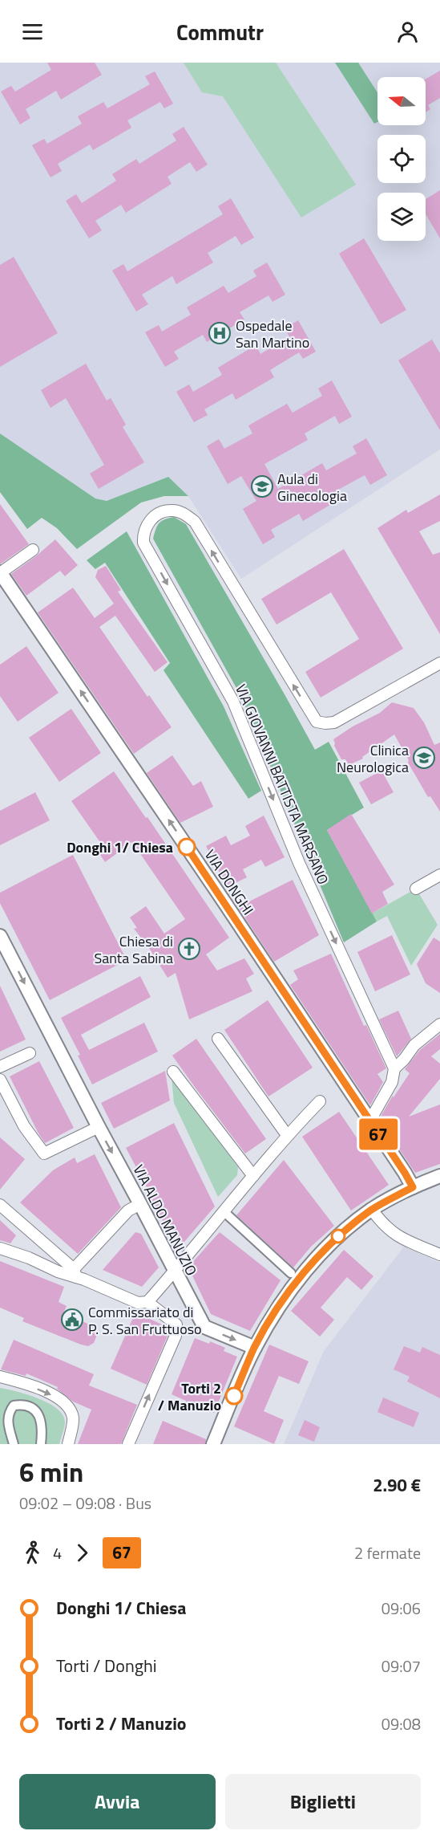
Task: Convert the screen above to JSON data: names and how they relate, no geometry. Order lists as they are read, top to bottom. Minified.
{"streets":{"street":["VIA GIOVANNI BATTISTA MARSANO","VIA DONGHI","VIA ALDO MANUZIO"]},"one_way":["VIA DONGHI"],"places":{"hospital":["Ospedale San Martino"],"school or university":["Aula di Ginecologia","Clinica Neurologica"],"other":["Donghi 1/ Chiesa","Torti 2 / Manuzio"],"church":["Chiesa di Santa Sabina"],"public building":["Commissariato di P. S. San Fruttuoso"]},"lines":["bus line 67"],"north":"left","page":{"header":"Commutr","on_map":"67","heading":["6 min","09:02 – 09:08 · Bus","2.90 €"],"legs":["4","67","2 fermate"],"list":[{"name":"Donghi 1/ Chiesa","value":"09:06"},{"name":"Torti / Donghi","value":"09:07"},{"name":"Torti 2 / Manuzio","value":"09:08"}],"buttons":["Avvia","Biglietti"]}}
